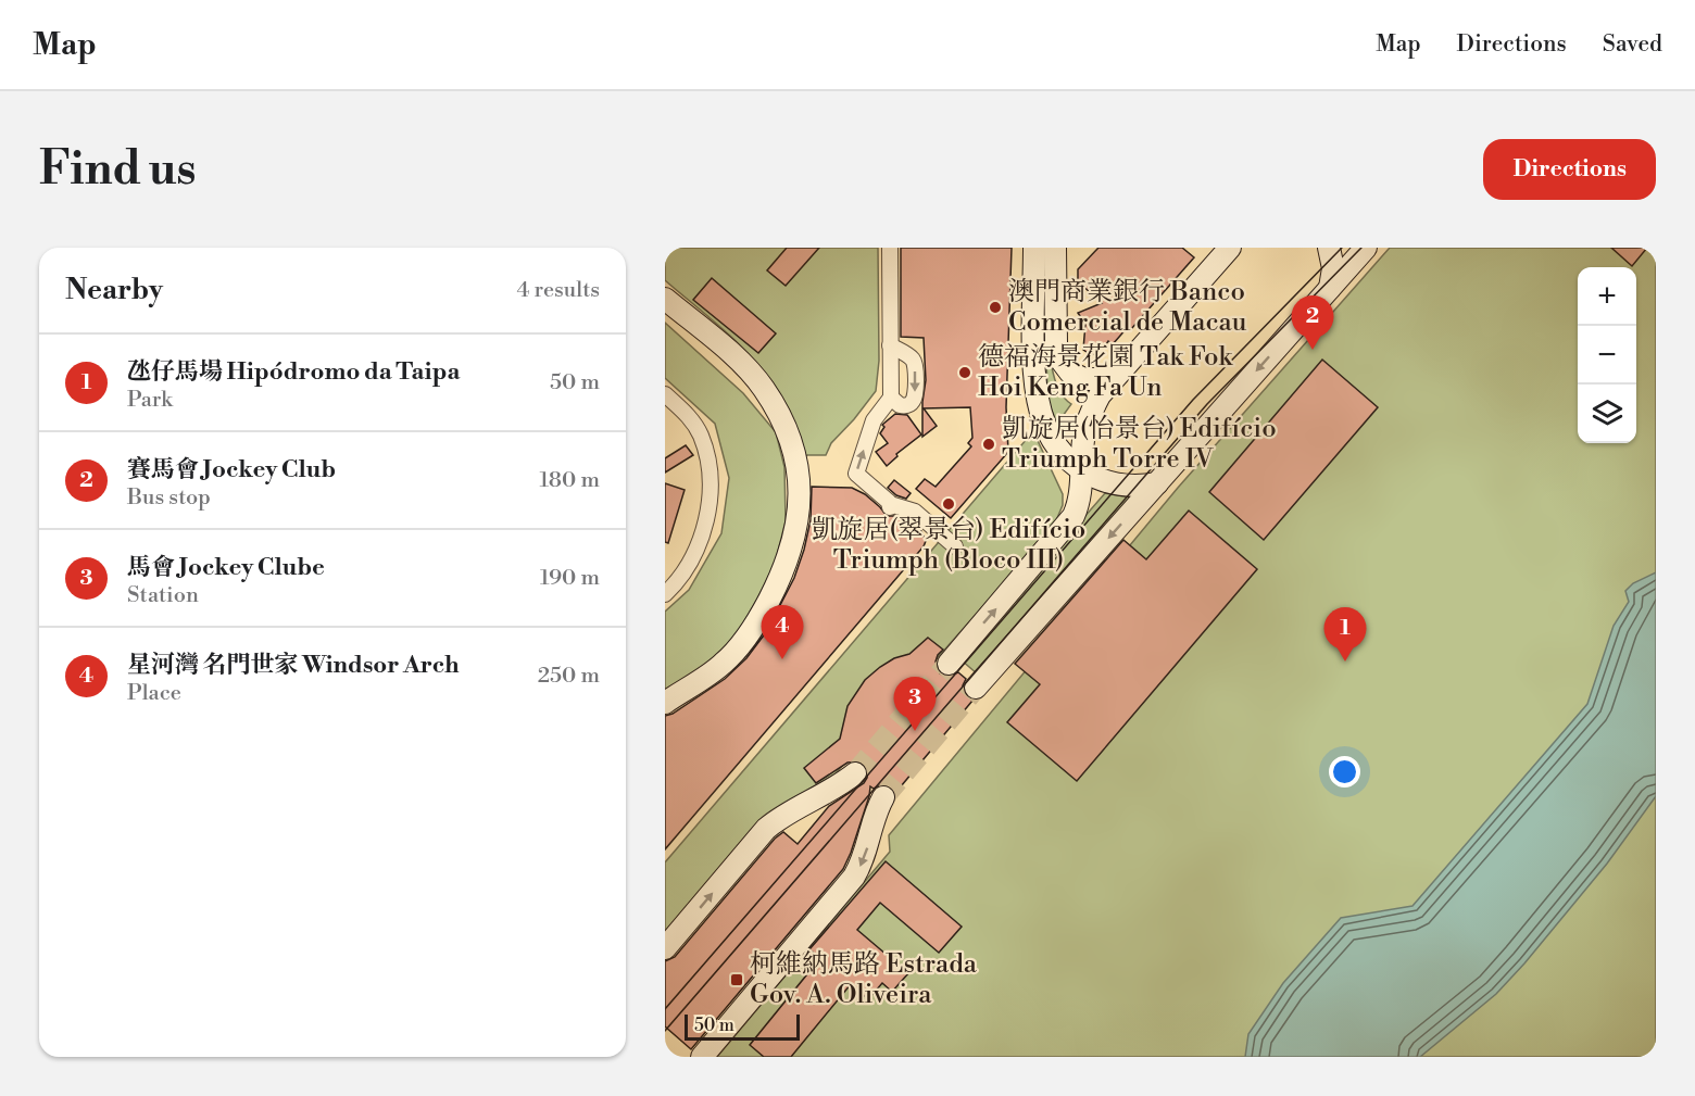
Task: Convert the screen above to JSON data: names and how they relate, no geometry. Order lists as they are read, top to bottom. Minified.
{"places":{"other":["澳門商業銀行 Banco Comercial de Macau","德福海景花園 Tak Fok Hoi Keng Fa Un","凱旋居(怡景台) Edifício Triumph Torre IV","凱旋居(翠景台) Edifício Triumph (Bloco III)"],"transit":["柯維納馬路 Estrada Gov. A. Oliveira"]},"scale_bar":"50 m","page":{"header":"Map","nav":["Map","Directions","Saved"],"buttons":"Directions","title":"Find us","heading":["Nearby","4 results"],"map_buttons":["+","−"],"pins":["2","4","1","3"],"list":[{"mark":"1","name":"氹仔馬場 Hipódromo da Taipa","note":"Park","value":"50 m"},{"mark":"2","name":"賽馬會 Jockey Club","note":"Bus stop","value":"180 m"},{"mark":"3","name":"馬會 Jockey Clube","note":"Station","value":"190 m"},{"mark":"4","name":"星河灣 名門世家 Windsor Arch","note":"Place","value":"250 m"}],"scale":"50 m"}}
